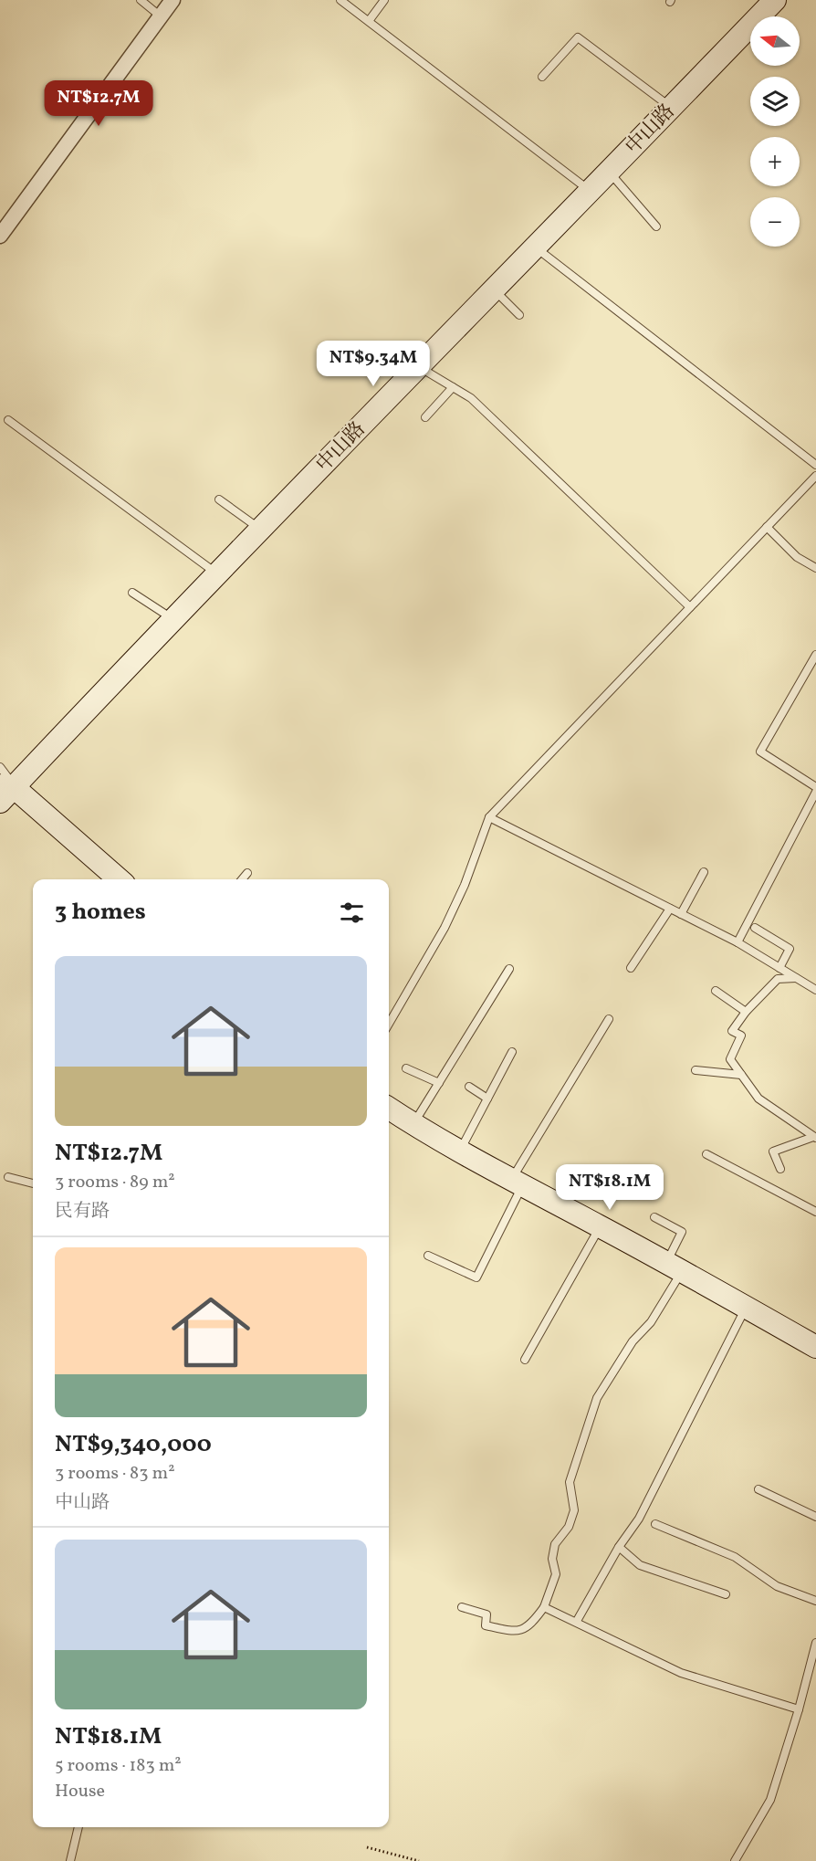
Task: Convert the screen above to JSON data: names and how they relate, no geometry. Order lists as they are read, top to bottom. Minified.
{"streets":{"main road":["中山路"]},"north":"left","page":{"map_buttons":["+","−"],"price":["NT$12.7M","NT$9.34M","NT$18.1M"],"heading":"3 homes","list":[{"name":"NT$12.7M","note":"3 rooms · 89 m² · 民有路"},{"name":"NT$9,340,000","note":"3 rooms · 83 m² · 中山路"},{"name":"NT$18.1M","note":"5 rooms · 183 m² · House"}]}}
